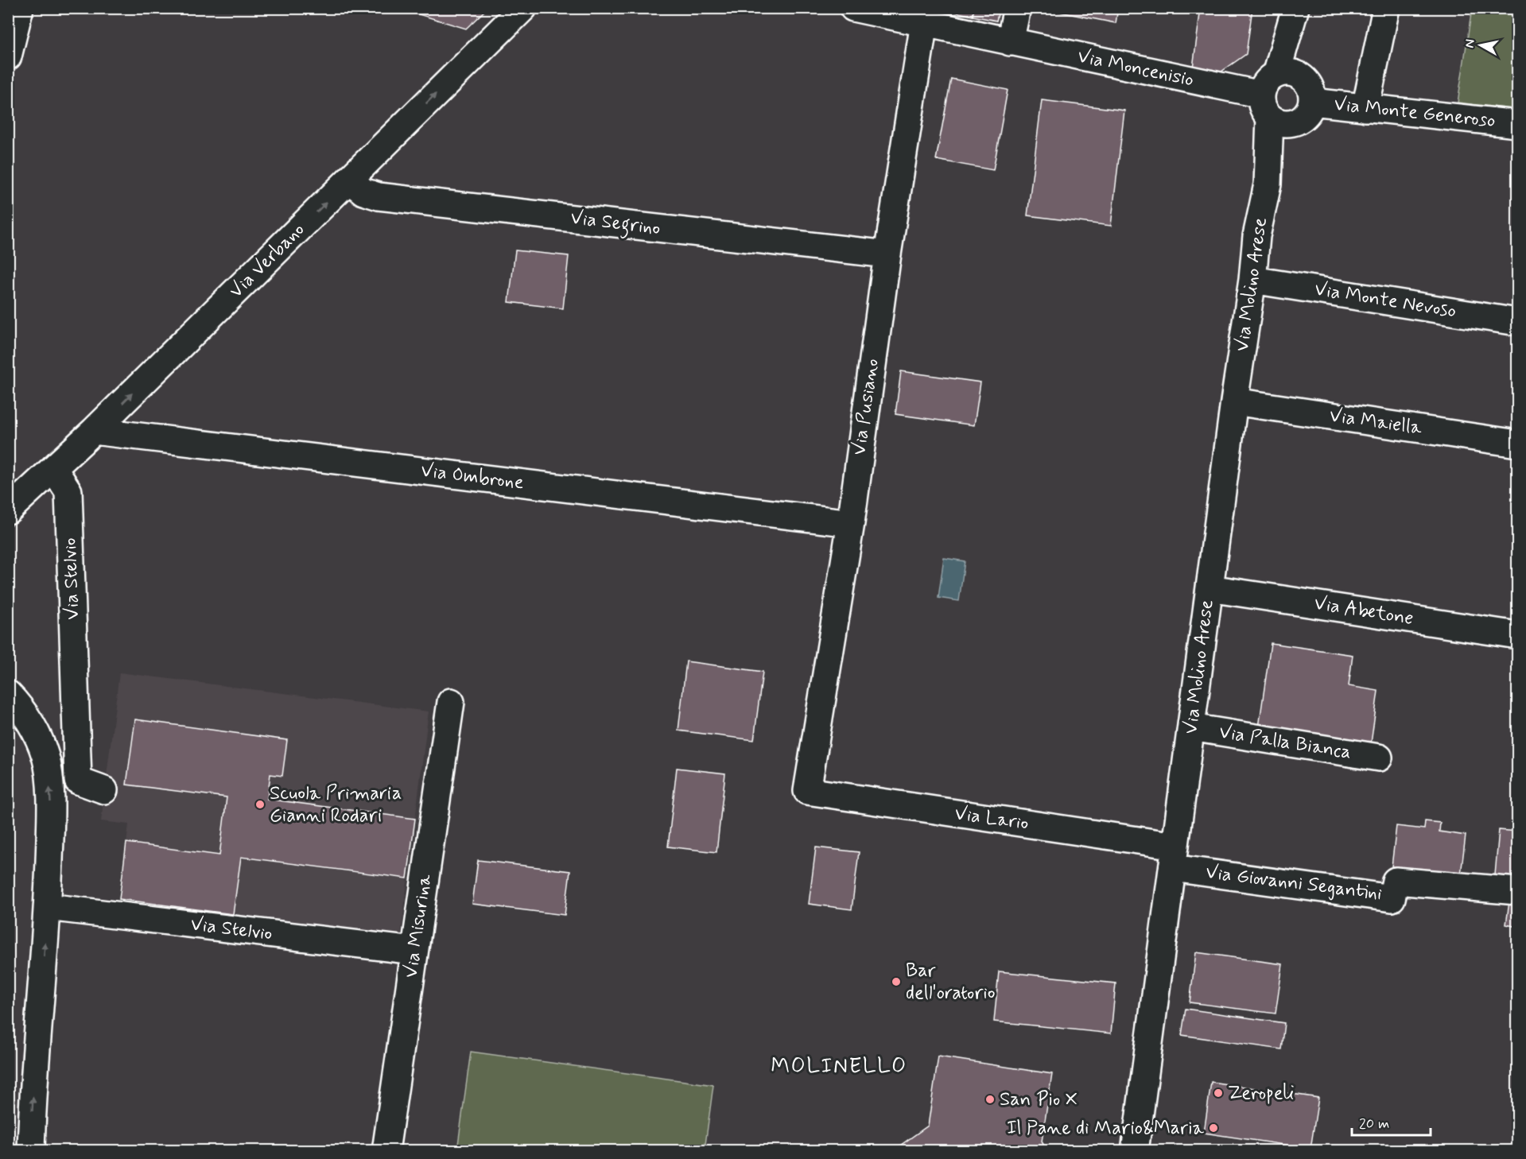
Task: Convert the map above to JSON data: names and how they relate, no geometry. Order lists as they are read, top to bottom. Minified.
{"streets":{"street":["Via Moncenisio","Via Monte Generoso","Via Segrino","Via Verbano","Via Molino Arese","Via Monte Nevoso","Via Pusiano","Via Maiella","Via Ombrone","Via Stelvio","Via Abetone","Via Palla Bianca","Via Lario","Via Giovanni Segantini","Via Misurina"]},"crossings":[["Via Moncenisio","Via Monte Generoso"],["Via Moncenisio","Via Molino Arese"],["Via Moncenisio","Via Pusiano"],["Via Monte Generoso","Via Molino Arese"],["Via Segrino","Via Verbano"],["Via Segrino","Via Pusiano"],["Via Verbano","Via Ombrone"],["Via Verbano","Via Stelvio"],["Via Molino Arese","Via Monte Nevoso"],["Via Molino Arese","Via Maiella"],["Via Molino Arese","Via Abetone"],["Via Molino Arese","Via Palla Bianca"],["Via Molino Arese","Via Lario"],["Via Molino Arese","Via Giovanni Segantini"],["Via Pusiano","Via Ombrone"],["Via Pusiano","Via Lario"],["Via Stelvio","Via Misurina"],["Via Lario","Via Giovanni Segantini"]],"one_way":["Via Verbano"],"districts":["MOLINELLO"],"places":["Scuola Primaria Gianni Rodari","Bar dell'oratorio","Zeropeli","San Pio X","Il Pane di Mario&Maria"],"scale_bar":"20 m","north":"left"}
